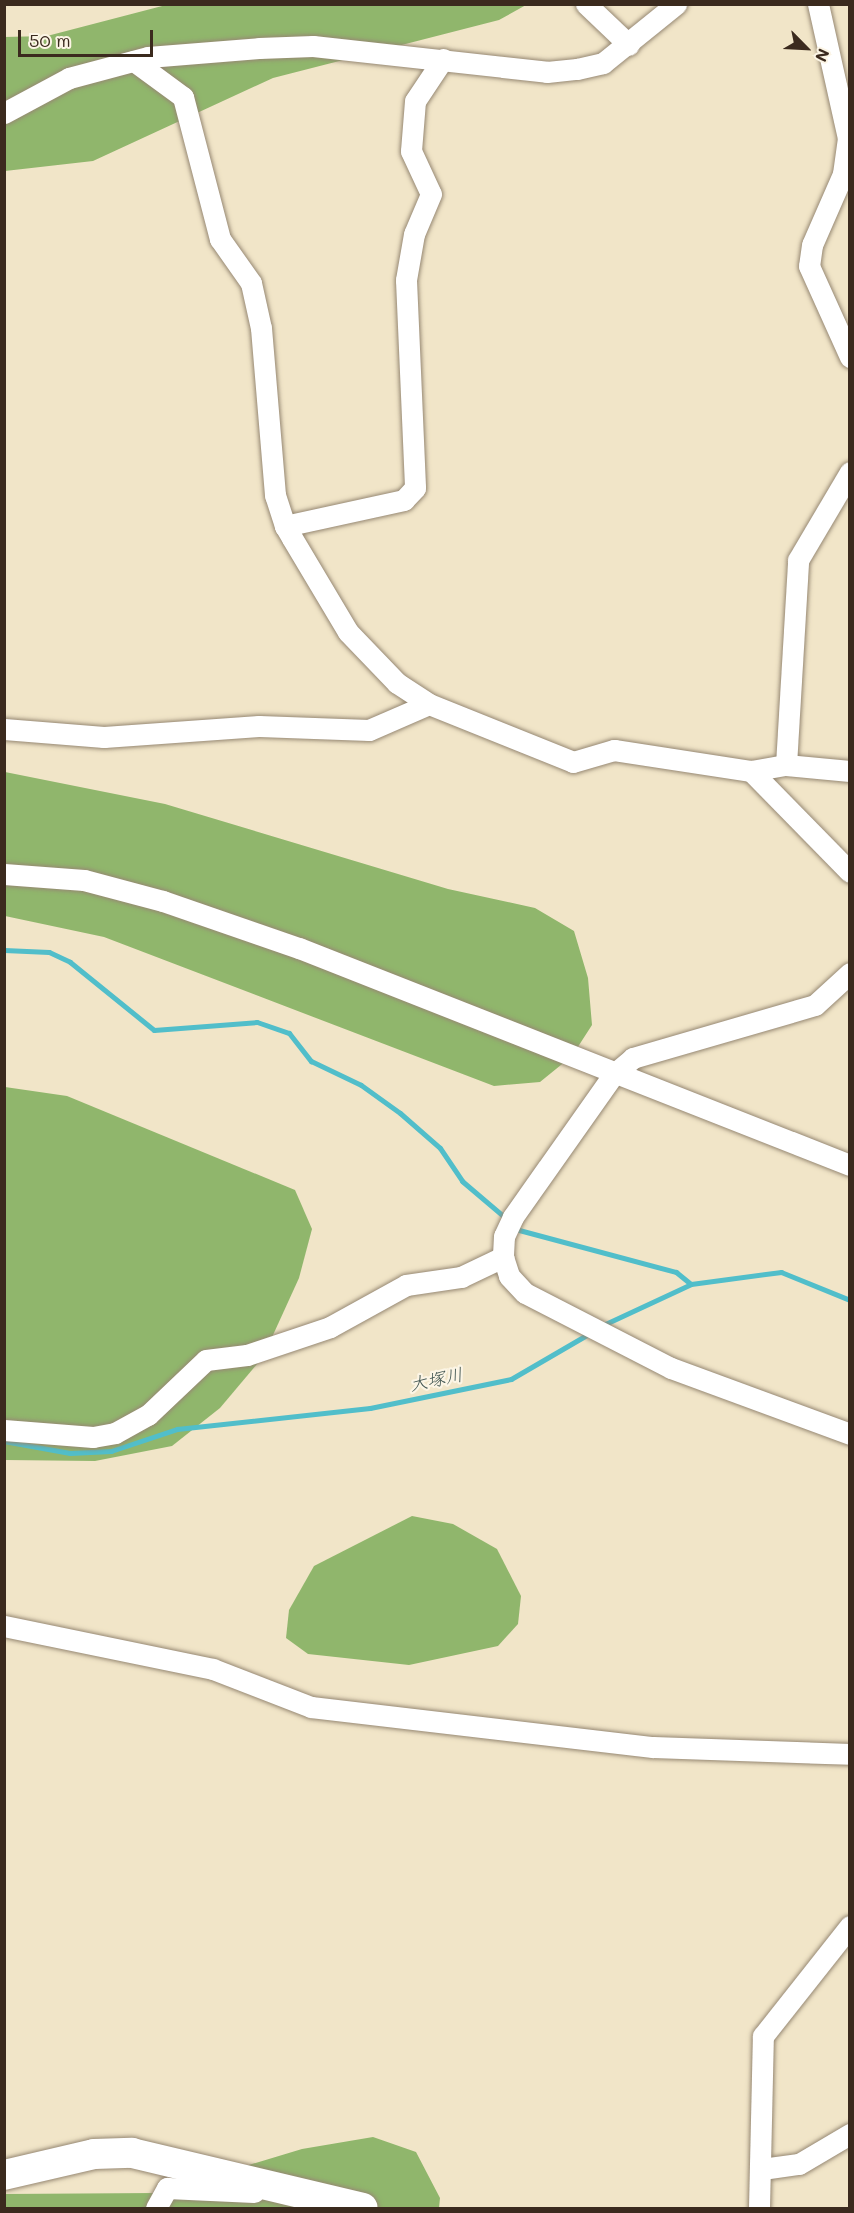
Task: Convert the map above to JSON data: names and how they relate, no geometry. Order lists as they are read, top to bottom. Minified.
{"water":["大塚川"],"scale_bar":"50 m","north":"bottom right"}
